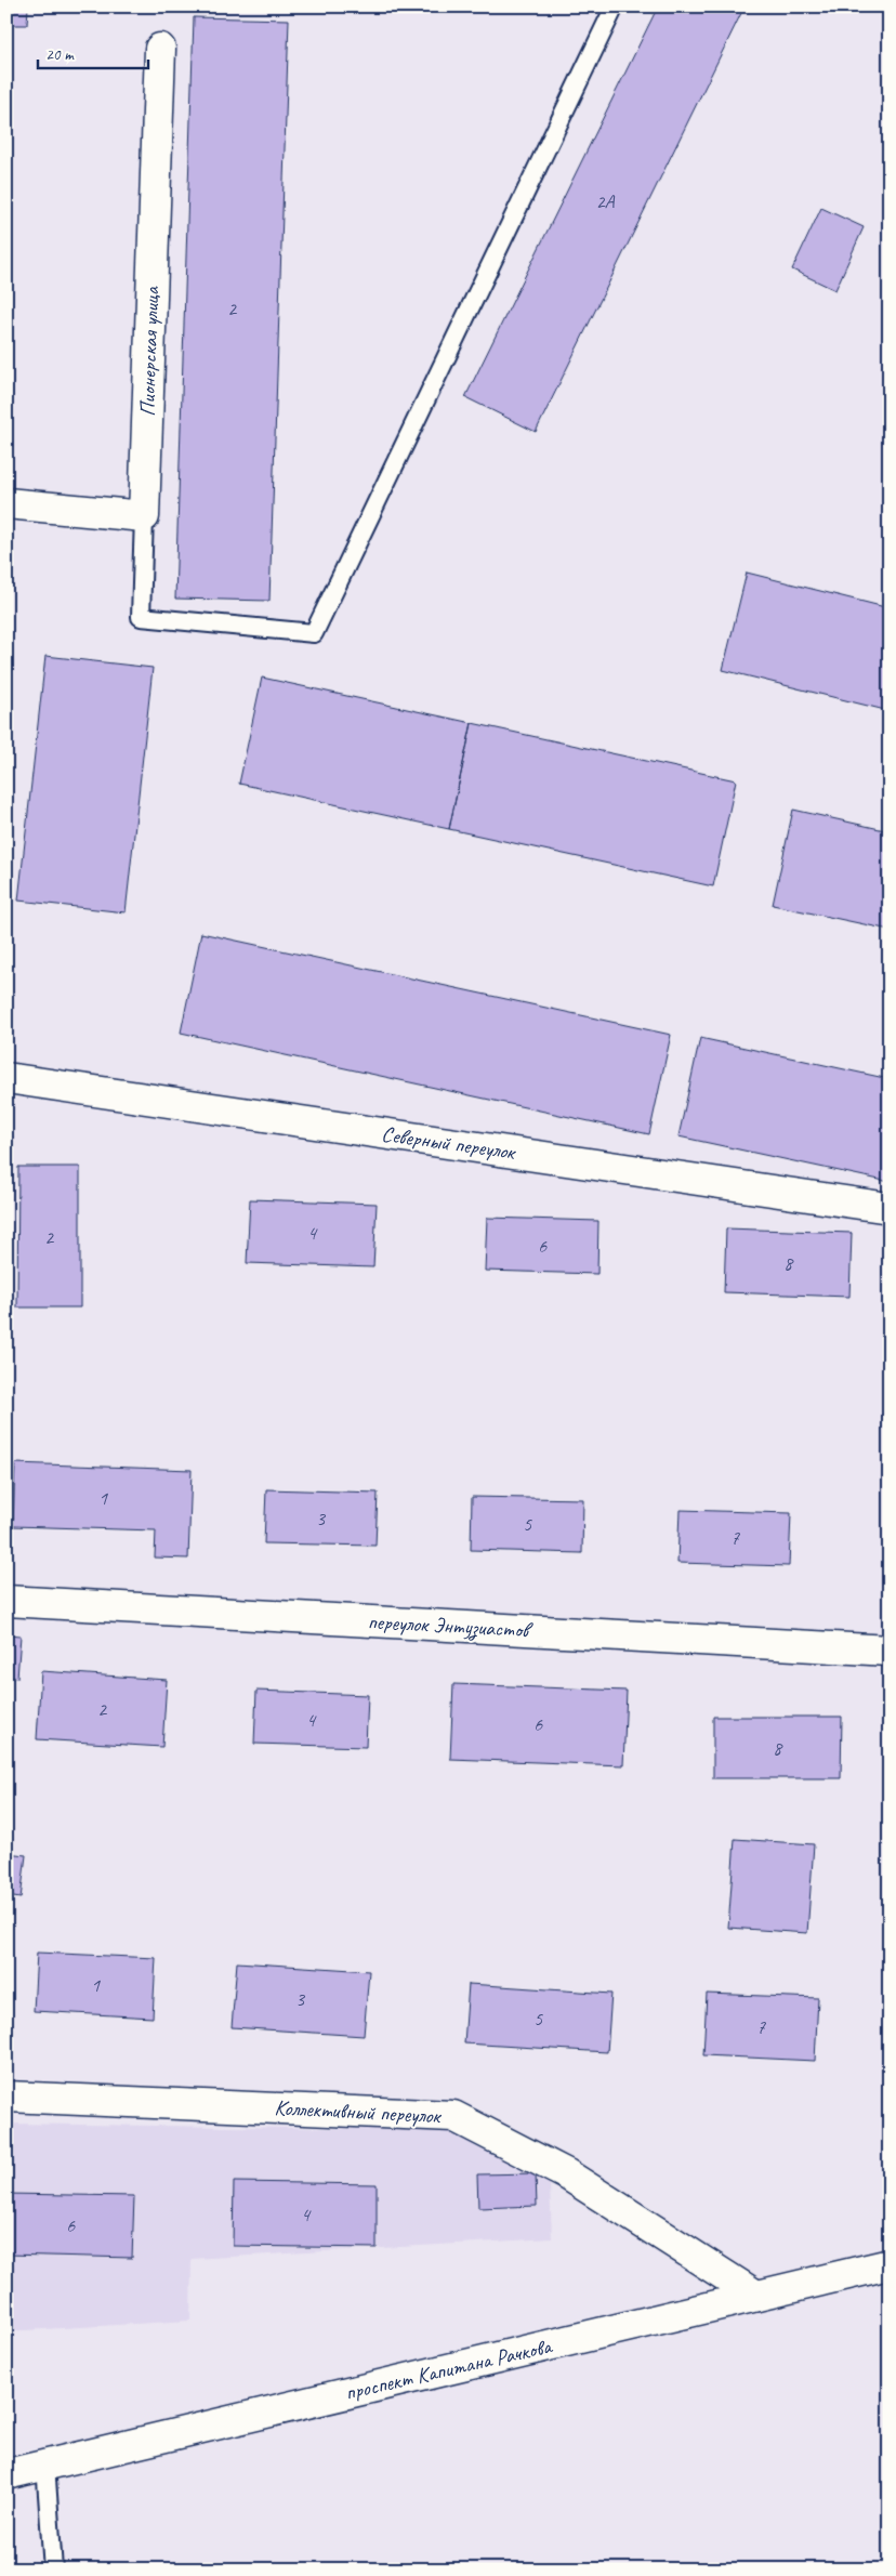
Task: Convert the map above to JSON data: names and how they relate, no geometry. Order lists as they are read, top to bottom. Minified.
{"streets":{"street":["Пионерская улица","Северный переулок","переулок Энтузиастов","Коллективный переулок","проспект Капитана Рачкова"]},"crossings":[["Коллективный переулок","проспект Капитана Рачкова"]],"house_numbers":["2А","2","4","2","6","8","1","3","5","7","2","4","6","8","1","3","5","7","4","6"],"scale_bar":"20 m"}
